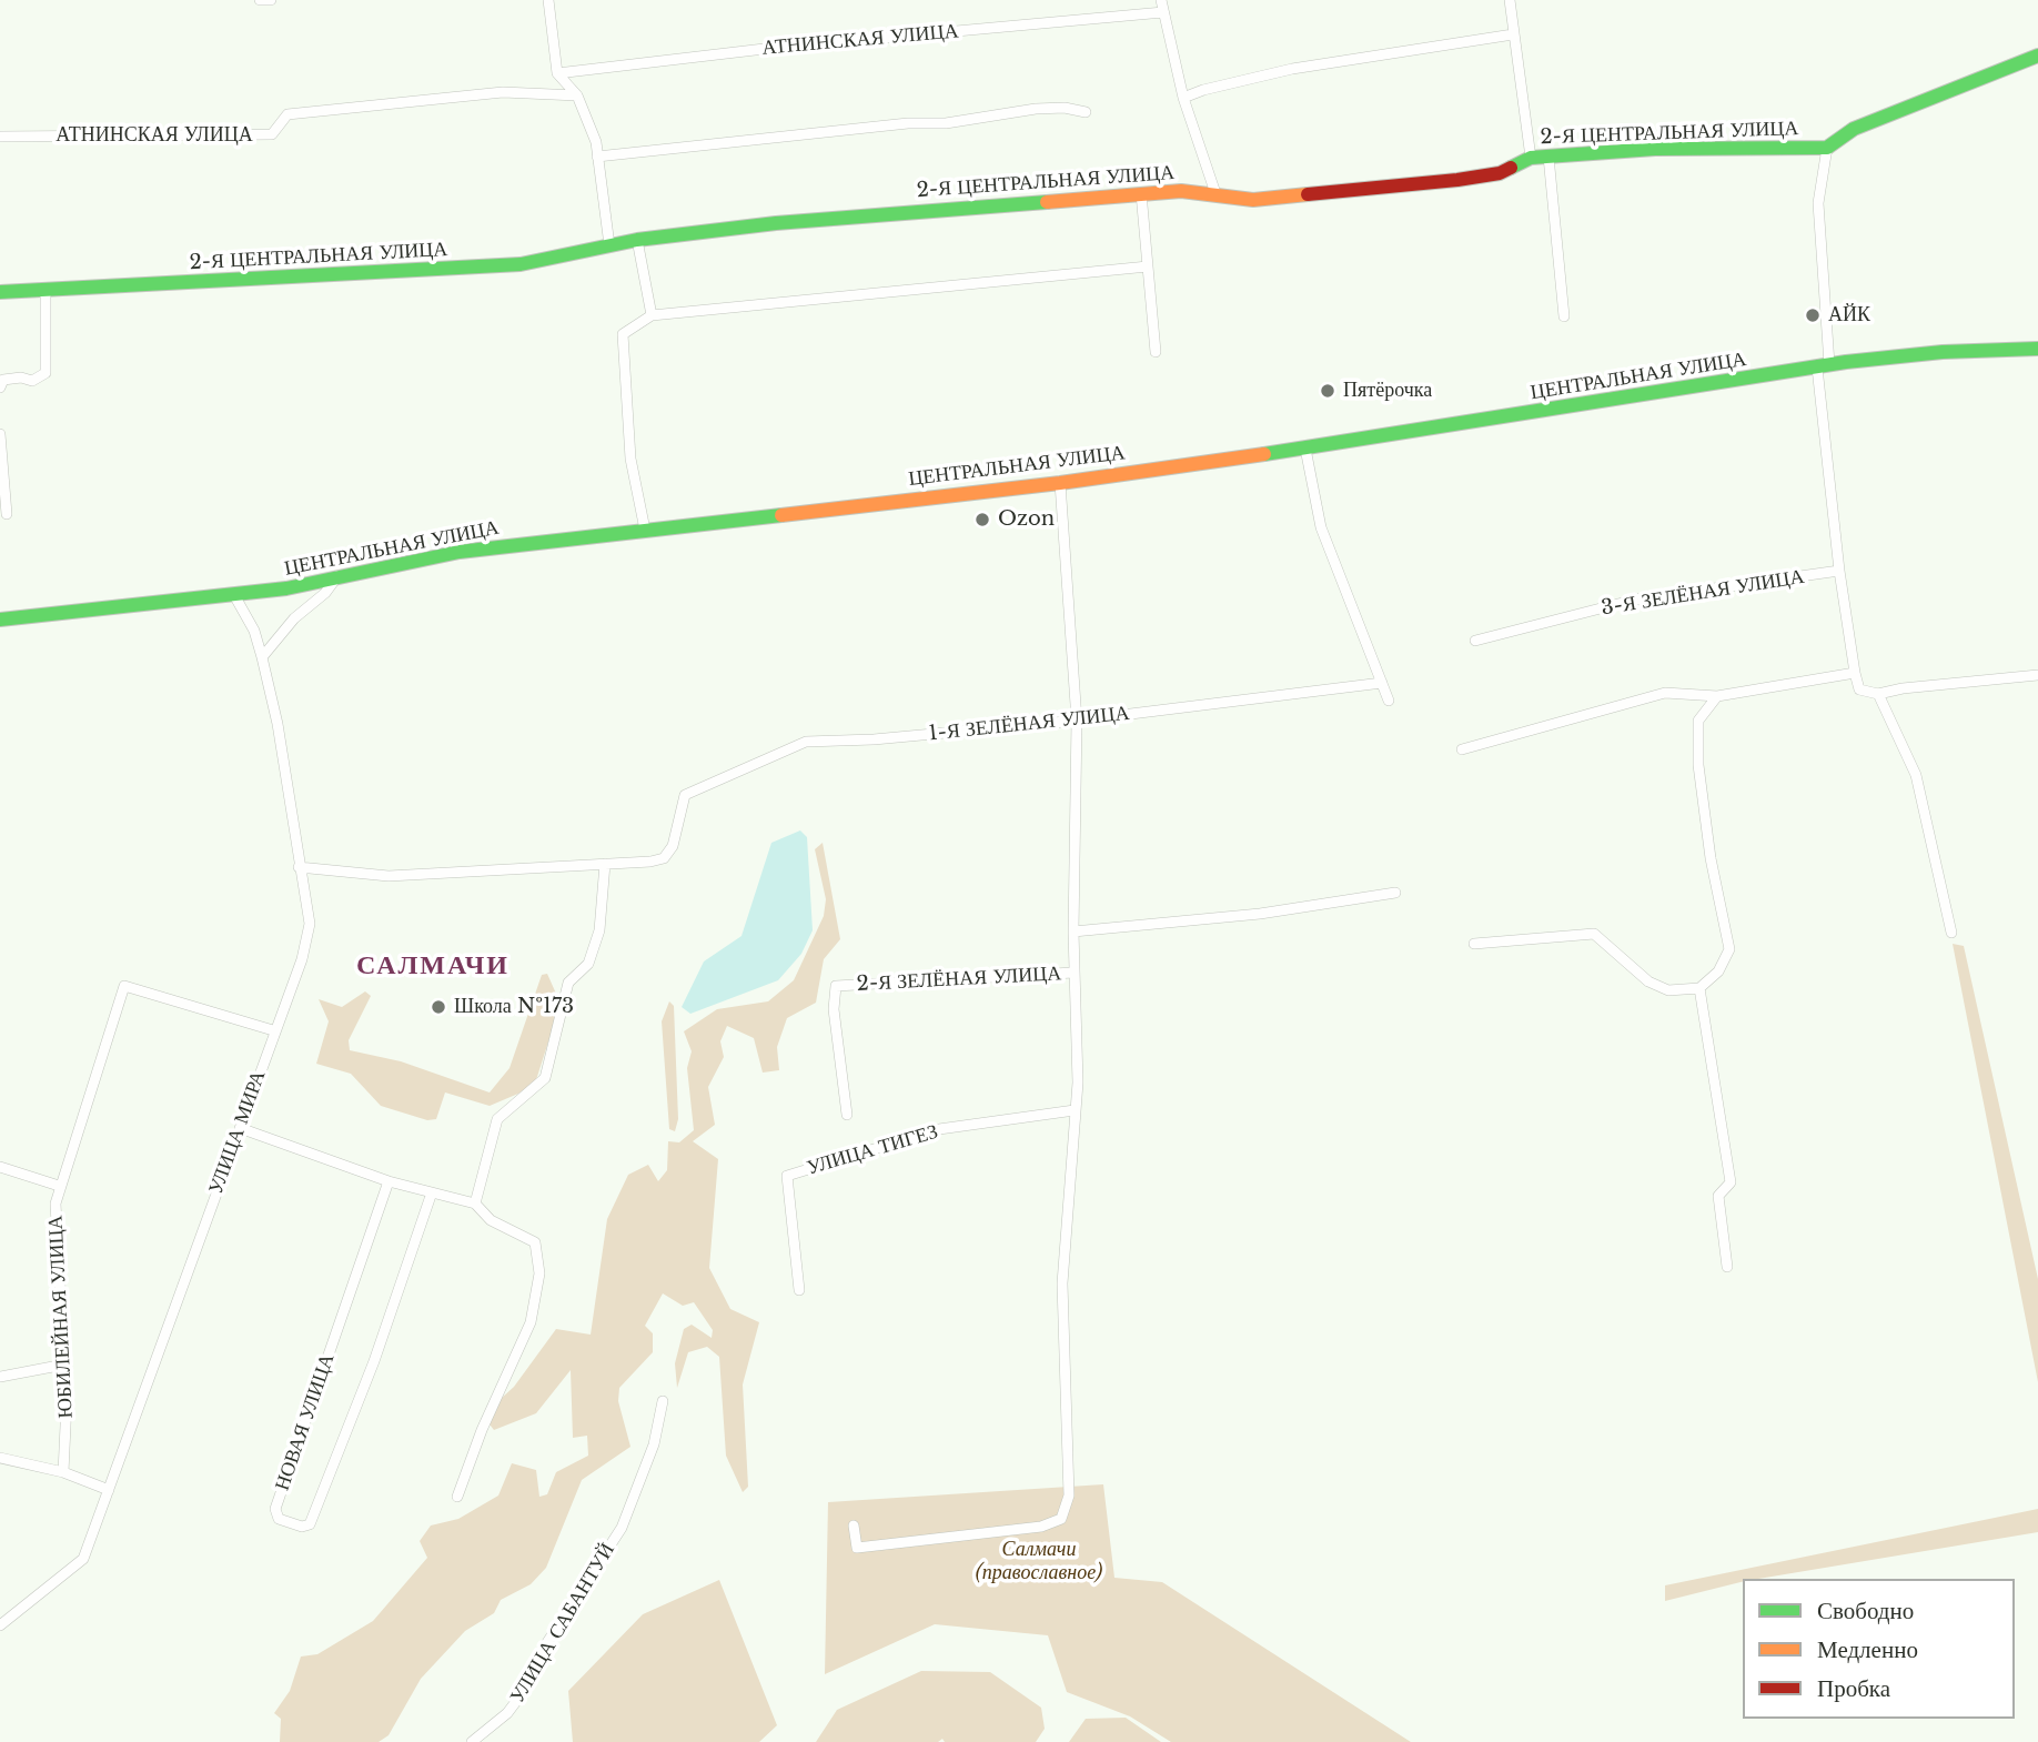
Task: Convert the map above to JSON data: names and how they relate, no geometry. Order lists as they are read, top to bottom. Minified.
{"streets":{"street":["АТНИНСКАЯ УЛИЦА","2-Я ЦЕНТРАЛЬНАЯ УЛИЦА","ЦЕНТРАЛЬНАЯ УЛИЦА","3-Я ЗЕЛЁНАЯ УЛИЦА","1-Я ЗЕЛЁНАЯ УЛИЦА","2-Я ЗЕЛЁНАЯ УЛИЦА","УЛИЦА МИРА","УЛИЦА ТИГЕЗ","ЮБИЛЕЙНАЯ УЛИЦА","НОВАЯ УЛИЦА","УЛИЦА САБАНТУЙ"]},"crossings":[["ЦЕНТРАЛЬНАЯ УЛИЦА","УЛИЦА МИРА"],["УЛИЦА МИРА","ЮБИЛЕЙНАЯ УЛИЦА"]],"districts":["САЛМАЧИ"],"parks":["Салмачи (православное)"],"places":["АЙК","Пятёрочка","Ozon","Школа №173"],"legend":["Свободно","Медленно","Пробка"]}
